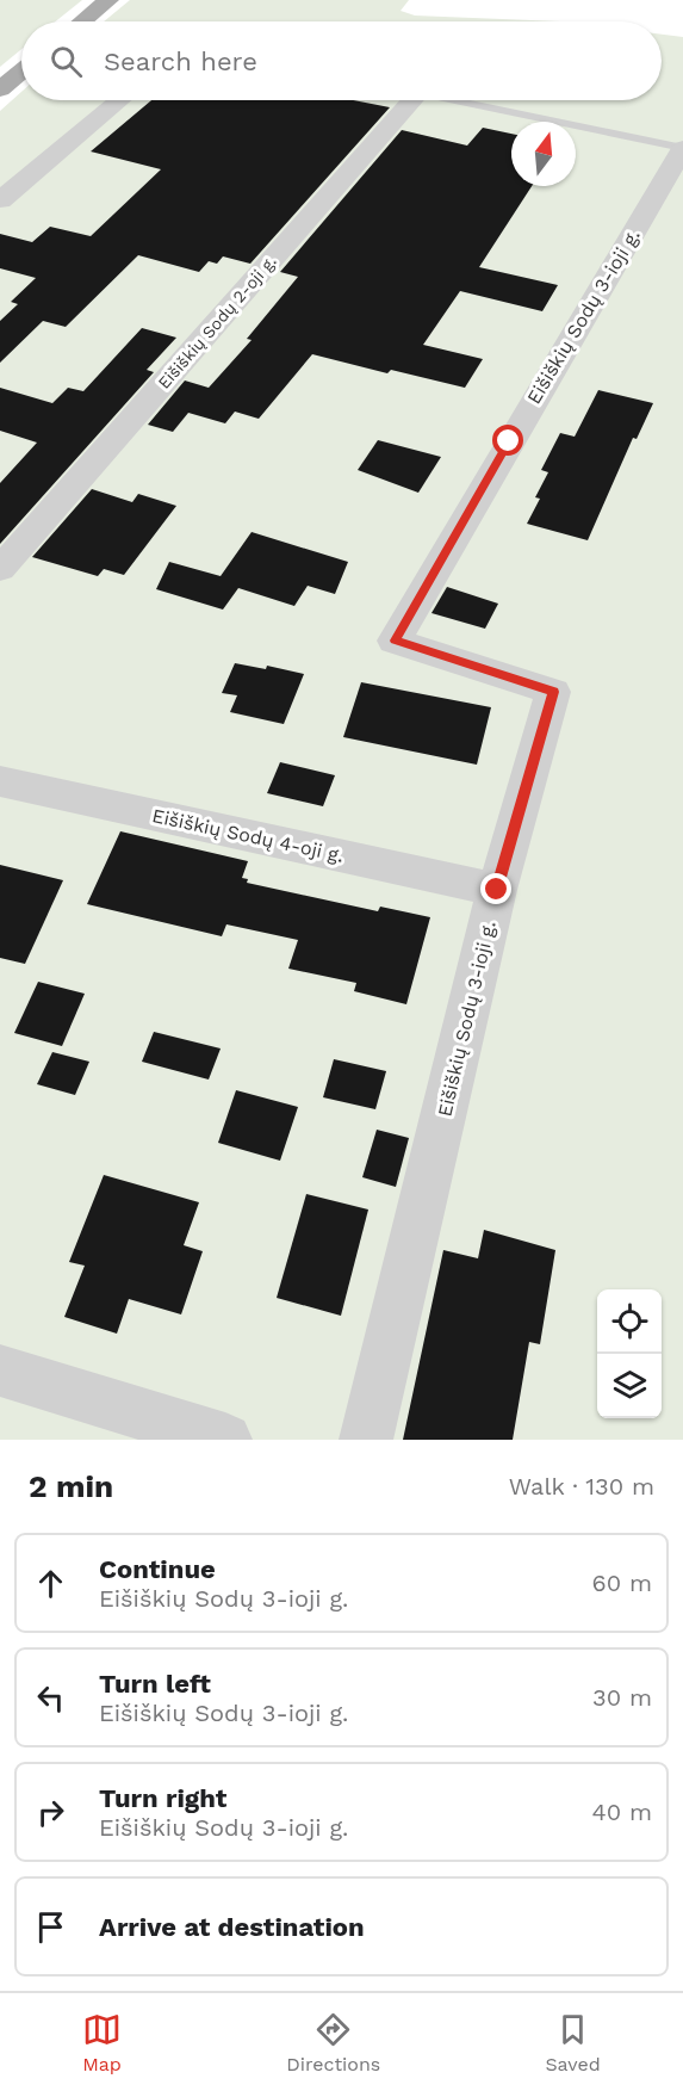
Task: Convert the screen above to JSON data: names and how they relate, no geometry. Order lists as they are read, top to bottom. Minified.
{"streets":{"street":["Eišiškių Sodų 3-ioji g.","Eišiškių Sodų 2-oji g.","Eišiškių Sodų 4-oji g."]},"crossings":[["Eišiškių Sodų 3-ioji g.","Eišiškių Sodų 4-oji g."]],"north":"top","page":{"search":"Search here","heading":["2 min","Walk · 130 m"],"list":[["Continue","Eišiškių Sodų 3-ioji g.","60 m"],["Turn left","Eišiškių Sodų 3-ioji g.","30 m"],["Turn right","Eišiškių Sodų 3-ioji g.","40 m"],"Arrive at destination"],"nav":["Map","Directions","Saved"]}}
